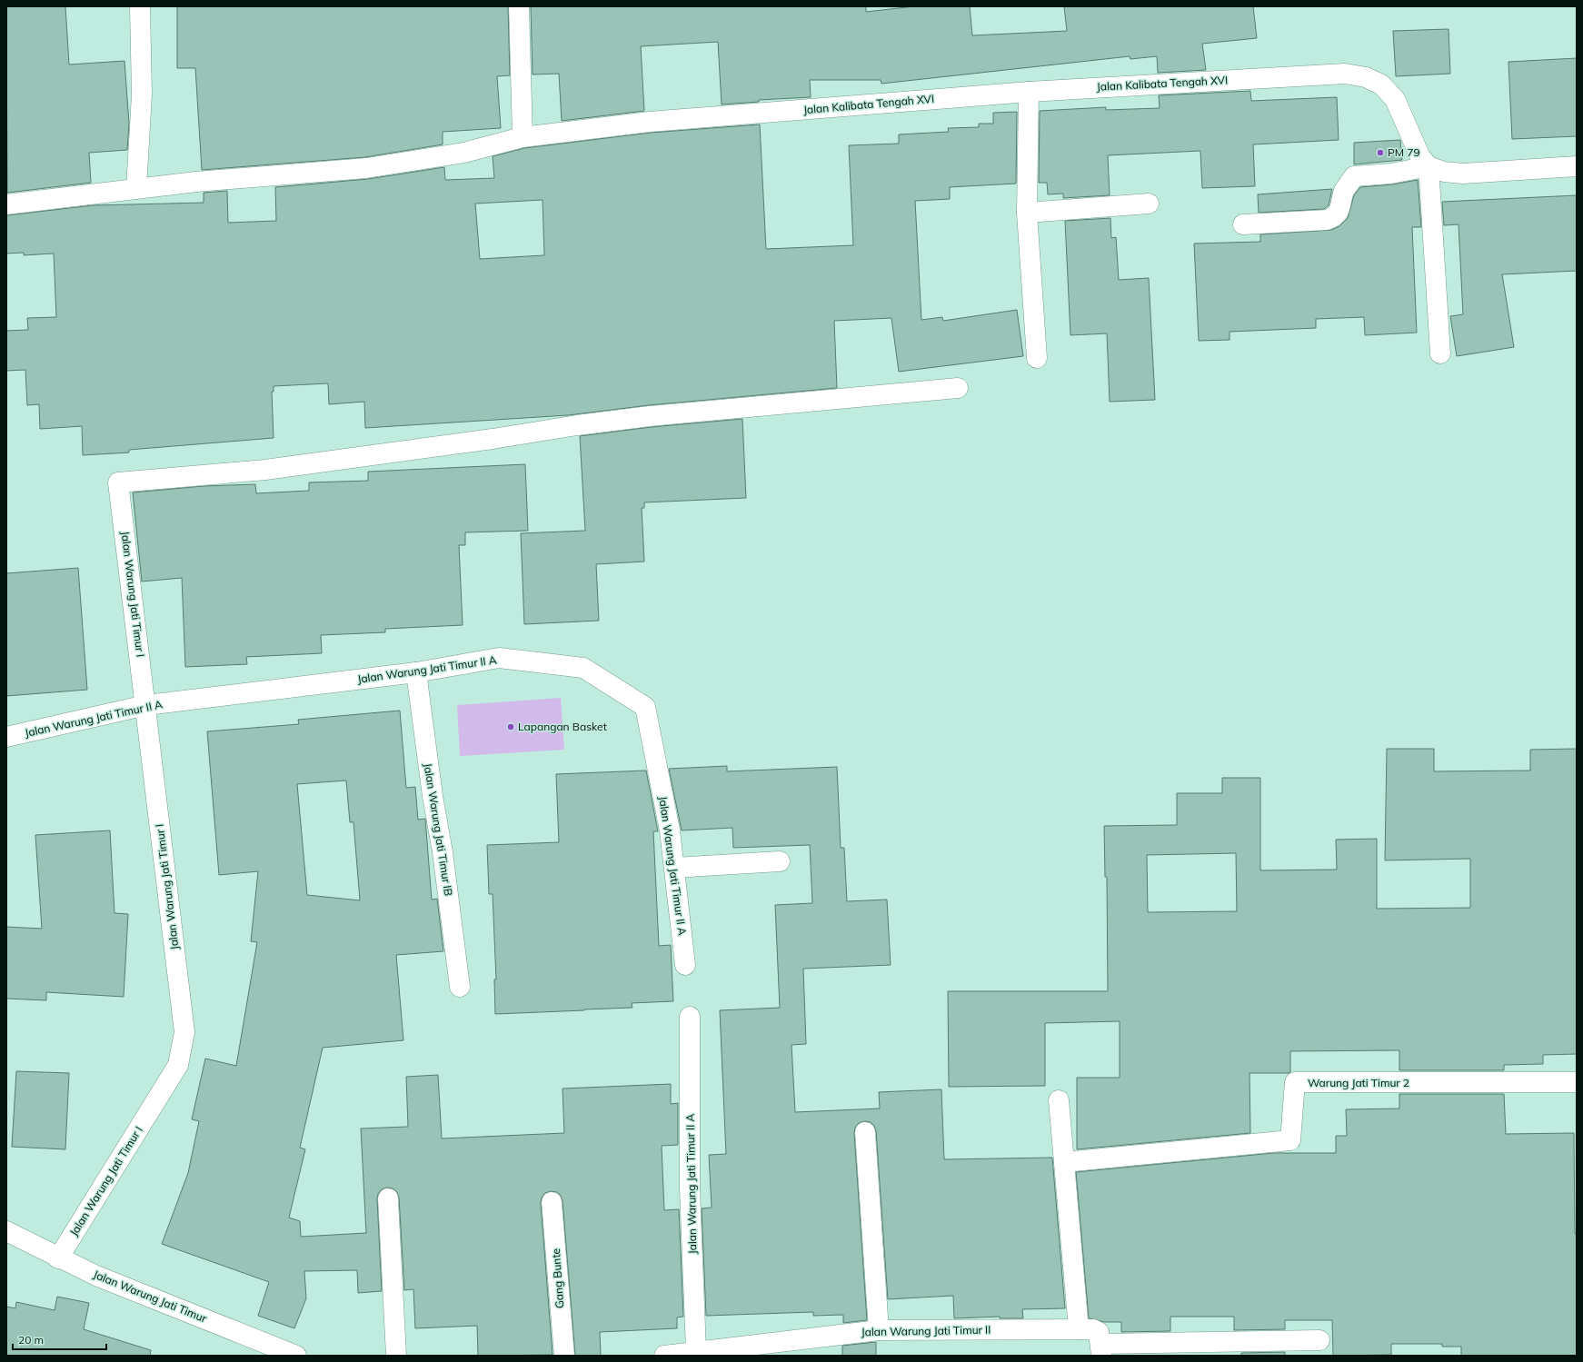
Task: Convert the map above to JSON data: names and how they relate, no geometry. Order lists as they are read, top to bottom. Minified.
{"streets":{"street":["Jalan Kalibata Tengah XVI","Jalan Warung Jati Timur I","Jalan Warung Jati Timur II A","Jalan Warung Jati Timur IB","Warung Jati Timur 2","Gang Bunte","Jalan Warung Jati Timur","Jalan Warung Jati Timur II"]},"crossings":[["Jalan Warung Jati Timur I","Jalan Warung Jati Timur II A"],["Jalan Warung Jati Timur I","Jalan Warung Jati Timur"],["Jalan Warung Jati Timur II A","Jalan Warung Jati Timur IB"],["Jalan Warung Jati Timur II A","Jalan Warung Jati Timur II"]],"places":["PM 79","Lapangan Basket"],"scale_bar":"20 m"}
